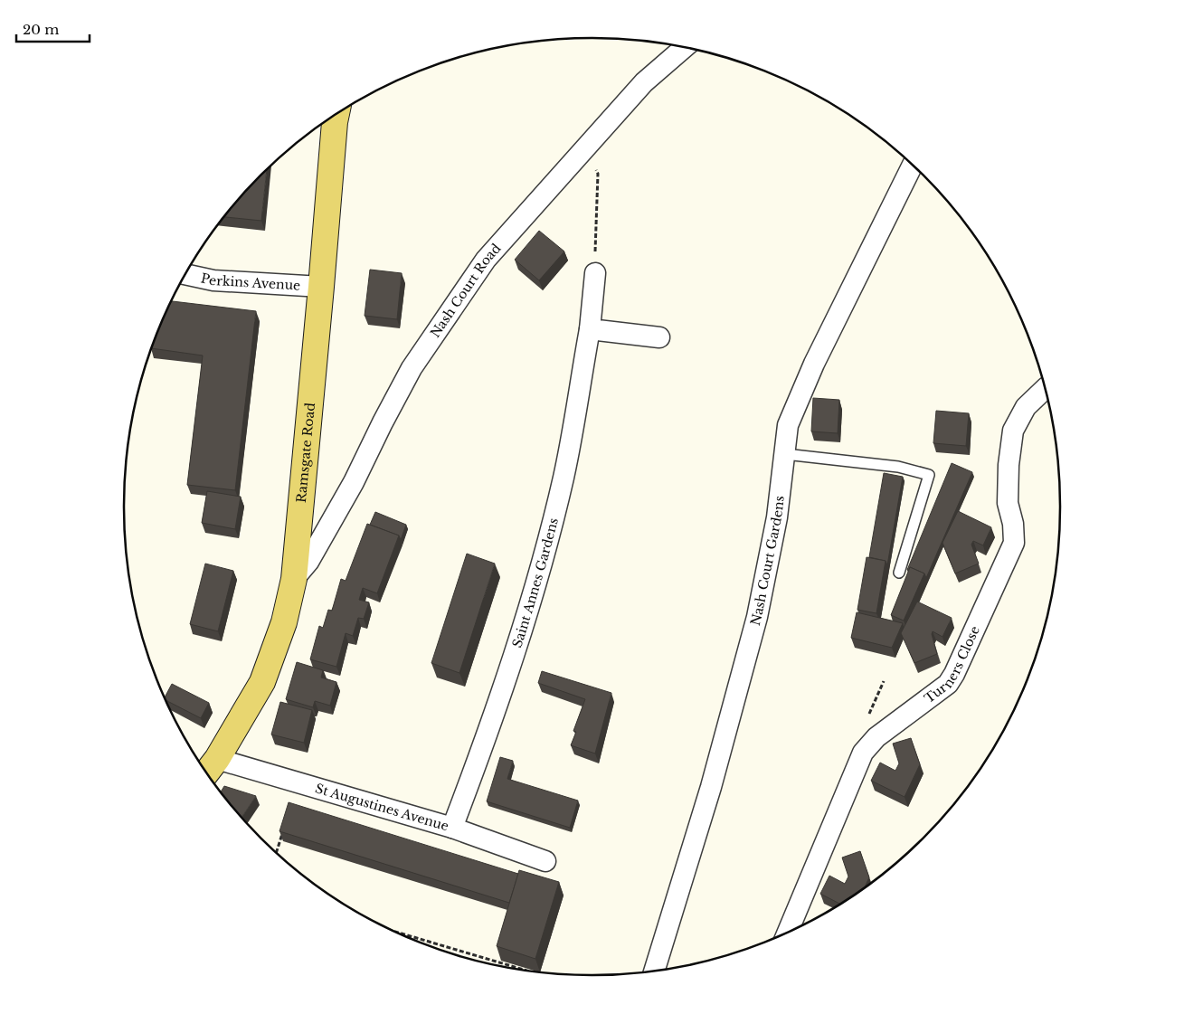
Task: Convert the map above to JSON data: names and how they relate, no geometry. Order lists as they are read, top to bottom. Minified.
{"streets":{"main road":["Ramsgate Road"],"street":["Perkins Avenue","Nash Court Road","Nash Court Gardens","Saint Annes Gardens","Turners Close","St Augustines Avenue"]},"crossings":[["Perkins Avenue","Ramsgate Road"],["Nash Court Road","Ramsgate Road"],["Ramsgate Road","St Augustines Avenue"],["Saint Annes Gardens","St Augustines Avenue"]],"scale_bar":"20 m"}
